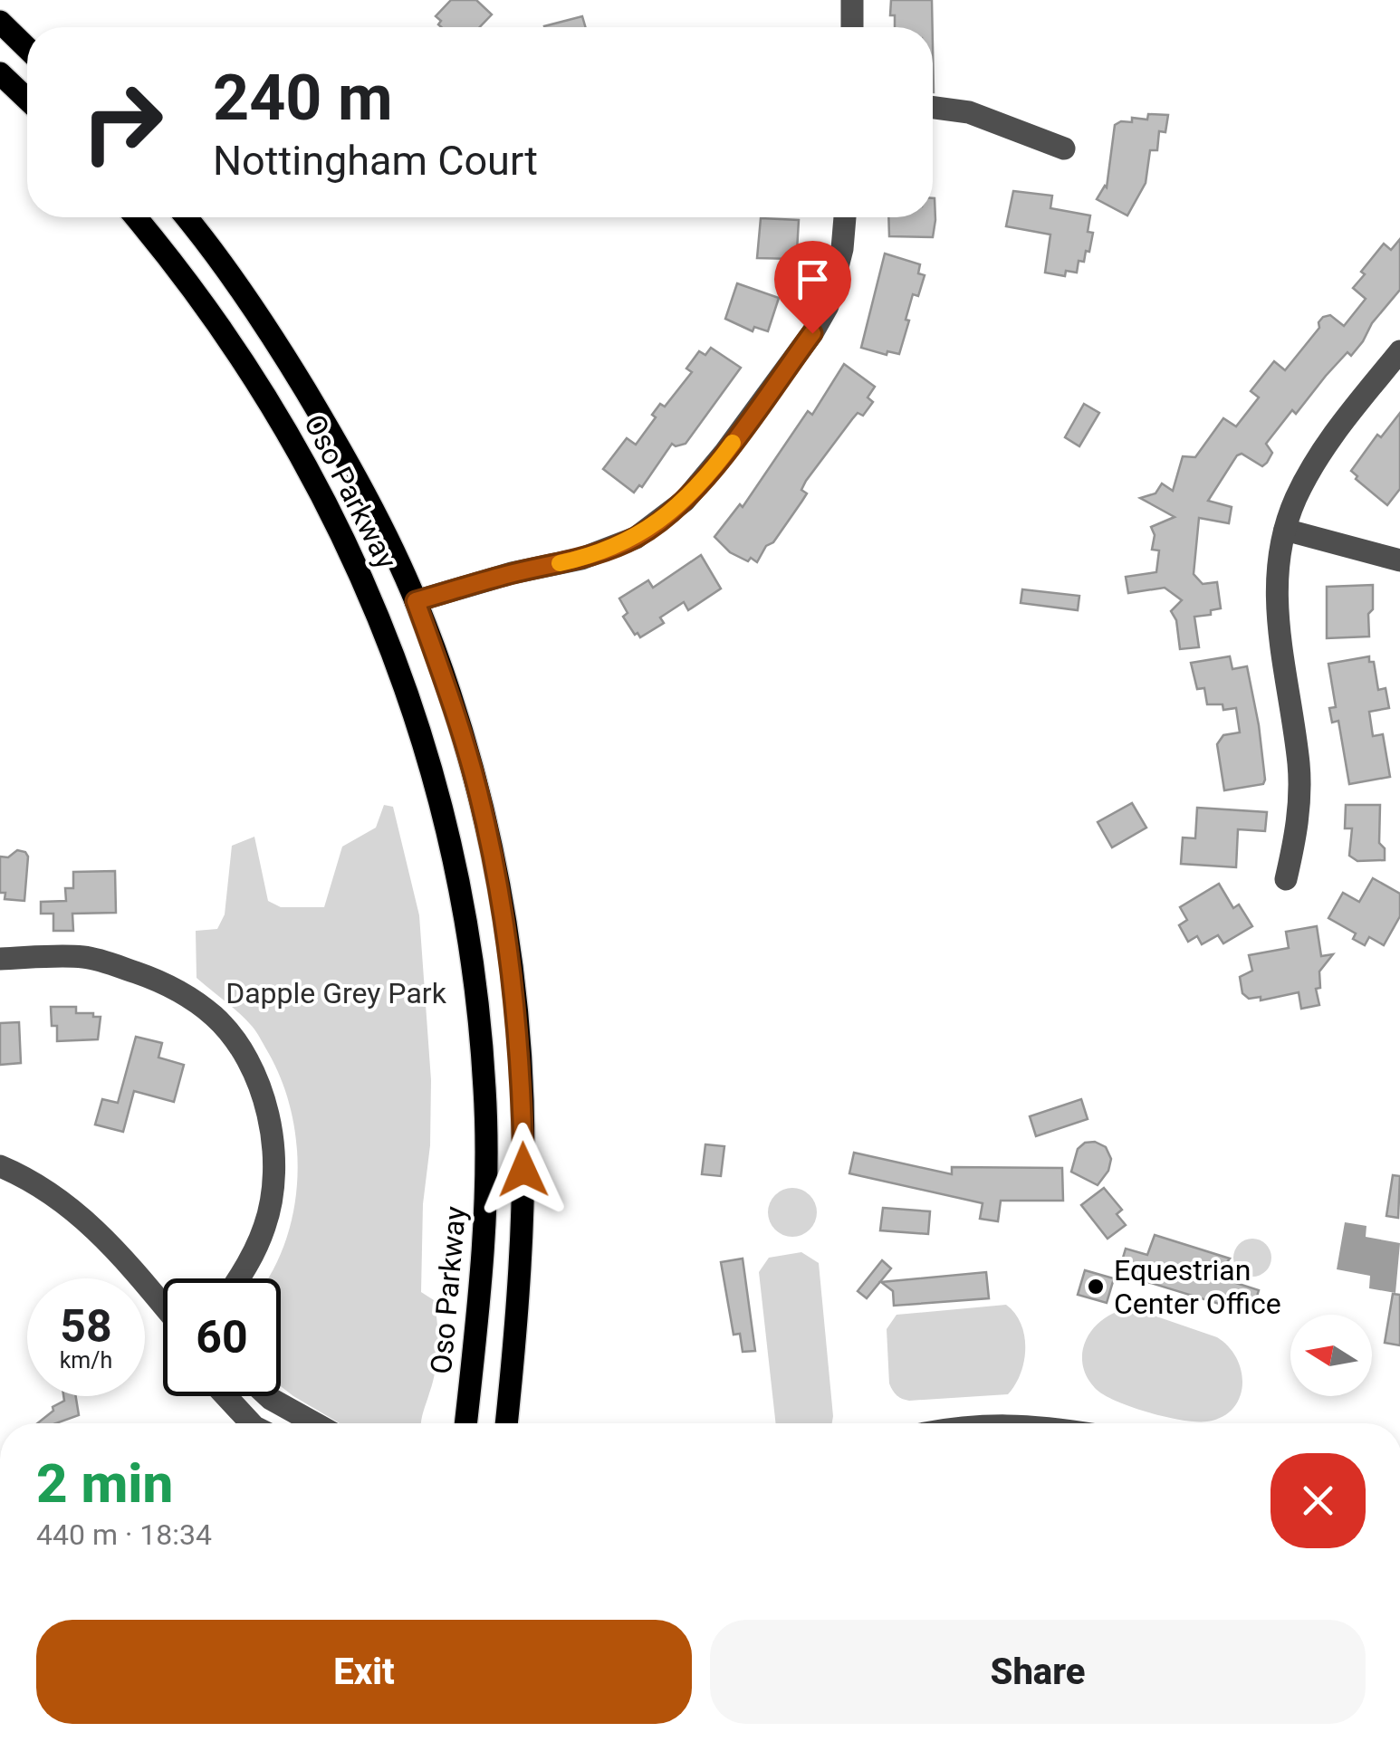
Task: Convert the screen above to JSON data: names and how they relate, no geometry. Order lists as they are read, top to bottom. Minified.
{"streets":{"main road":["Oso Parkway"]},"parks":["Dapple Grey Park"],"places":["Equestrian Center Office"],"north":"left","page":{"turn":["240 m","Nottingham Court"],"speed":"58 km/h","limit":"60","heading":["2 min","440 m · 18:34"],"buttons":["Exit","Share"]}}
